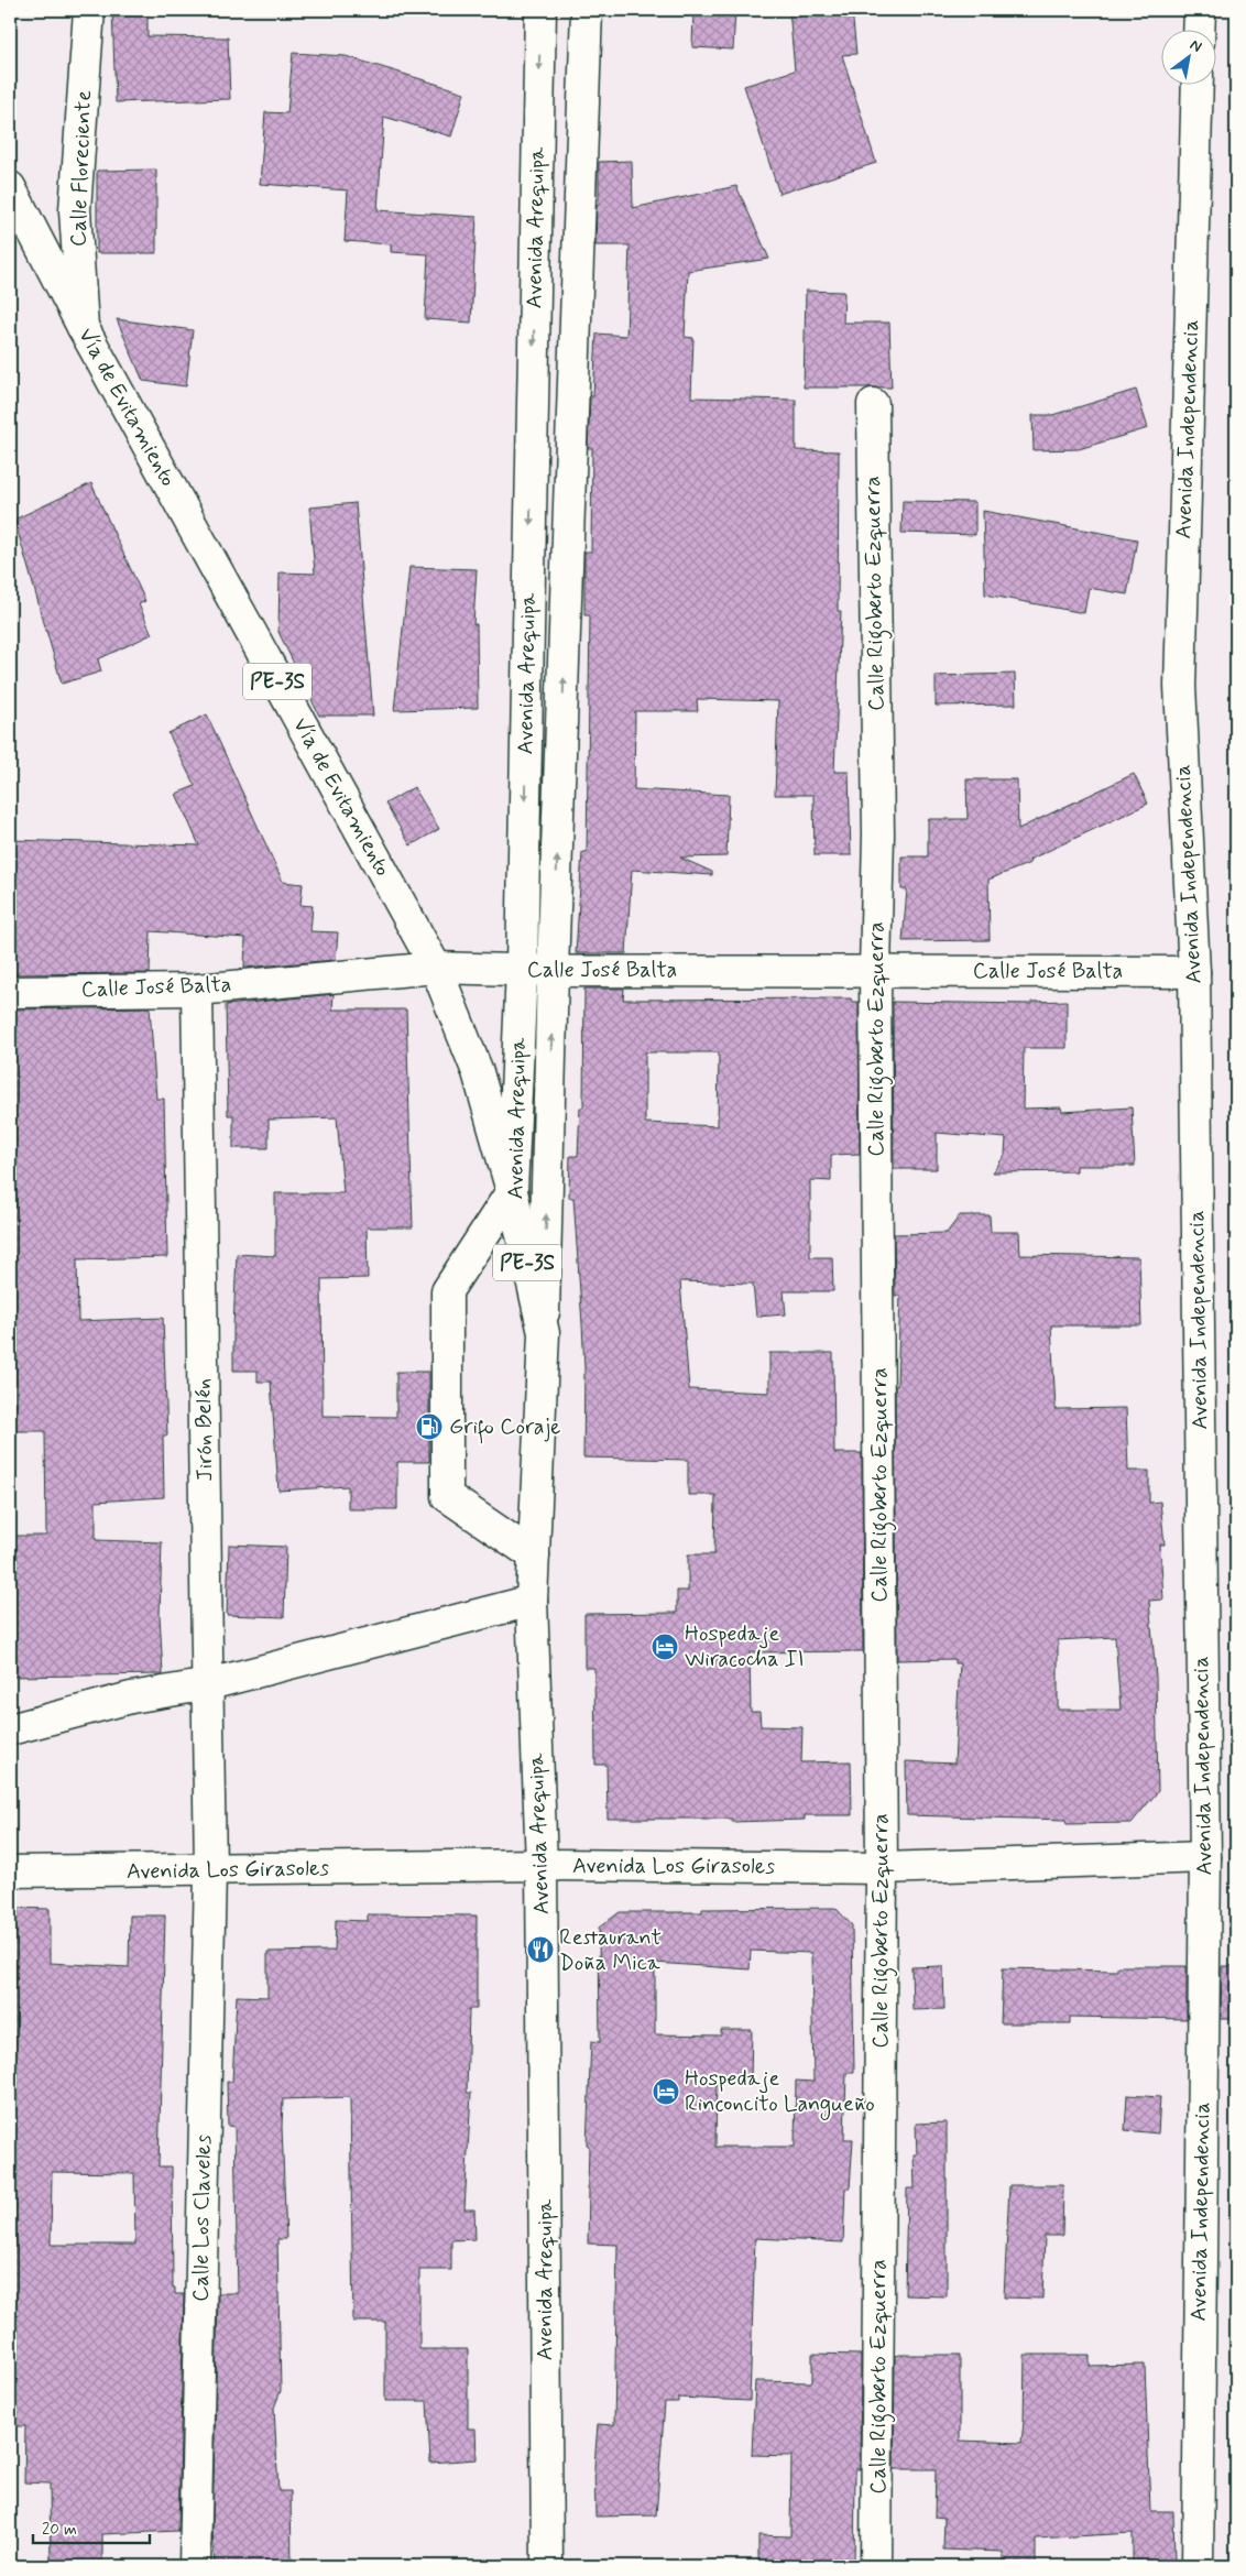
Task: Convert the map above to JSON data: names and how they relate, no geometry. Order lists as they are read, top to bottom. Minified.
{"streets":{"main road":["Calle Floreciente","Avenida Arequipa","Vía de Evitamiento","Avenida Independencia","Calle Rigoberto Ezquerra","PE-3S","Calle José Balta","Jirón Belén","Avenida Los Girasoles","Calle Los Claveles"]},"crossings":[["Calle Floreciente","Vía de Evitamiento"],["Avenida Arequipa","Vía de Evitamiento"],["Avenida Arequipa","Calle José Balta"],["Avenida Arequipa","Avenida Los Girasoles"],["Vía de Evitamiento","Calle José Balta"],["Avenida Independencia","Calle José Balta"],["Avenida Independencia","Avenida Los Girasoles"],["Calle Rigoberto Ezquerra","Calle José Balta"],["Calle Rigoberto Ezquerra","Avenida Los Girasoles"],["Calle José Balta","Jirón Belén"],["Jirón Belén","Avenida Los Girasoles"],["Jirón Belén","Calle Los Claveles"],["Avenida Los Girasoles","Calle Los Claveles"]],"places":{"fuel station":["Grifo Coraje"],"hotel":["Hospedaje Wiracocha II","Hospedaje Rinconcito Langueño"],"restaurant":["Restaurant Doña Mica"]},"scale_bar":"20 m","north":"top right"}
